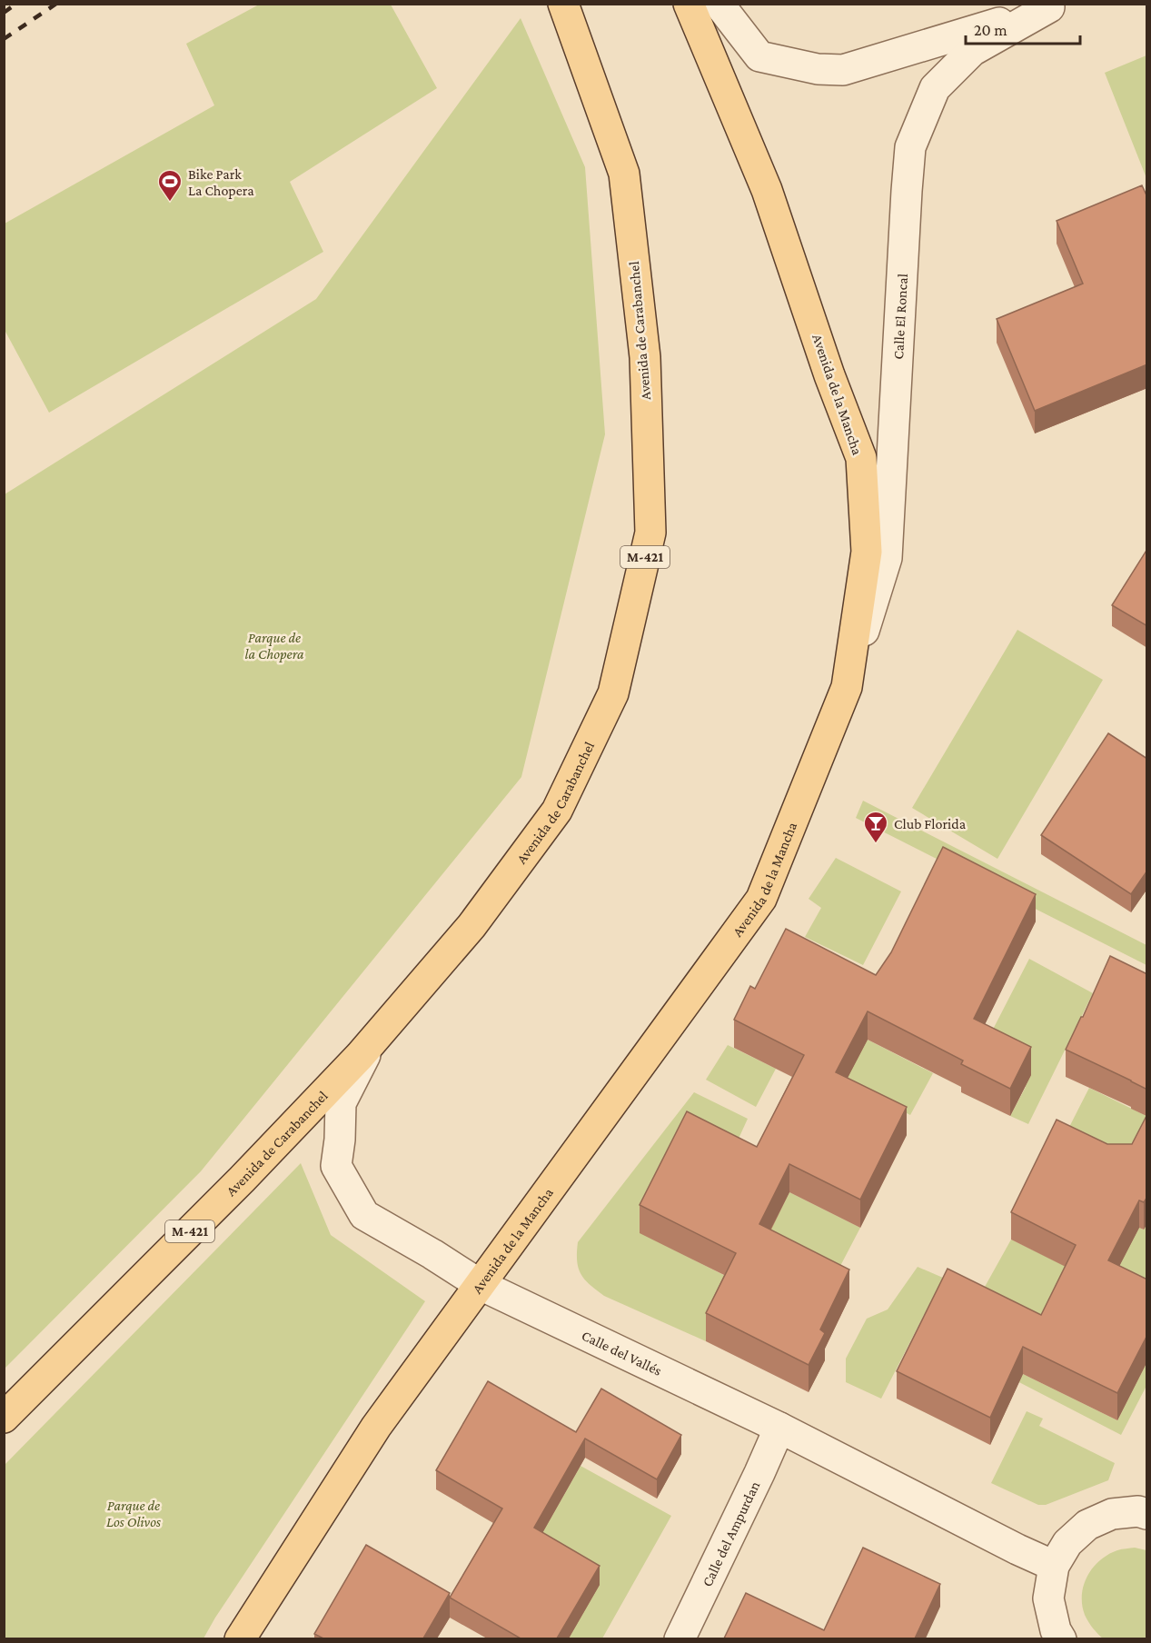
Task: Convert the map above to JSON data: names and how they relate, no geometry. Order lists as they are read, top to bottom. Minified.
{"streets":{"main road":["Avenida de Carabanchel","Avenida de la Mancha","M-421"],"street":["Calle El Roncal","Calle del Vallés","Calle del Ampurdan"]},"crossings":[["Calle El Roncal","Avenida de la Mancha"],["Avenida de Carabanchel","Calle del Vallés"],["Avenida de la Mancha","Calle del Vallés"],["Calle del Vallés","Calle del Ampurdan"]],"parks":["Parque de la Chopera","Parque de Los Olivos"],"places":{"sports":["Bike Park La Chopera"],"bar":["Club Florida"]},"scale_bar":"20 m"}
